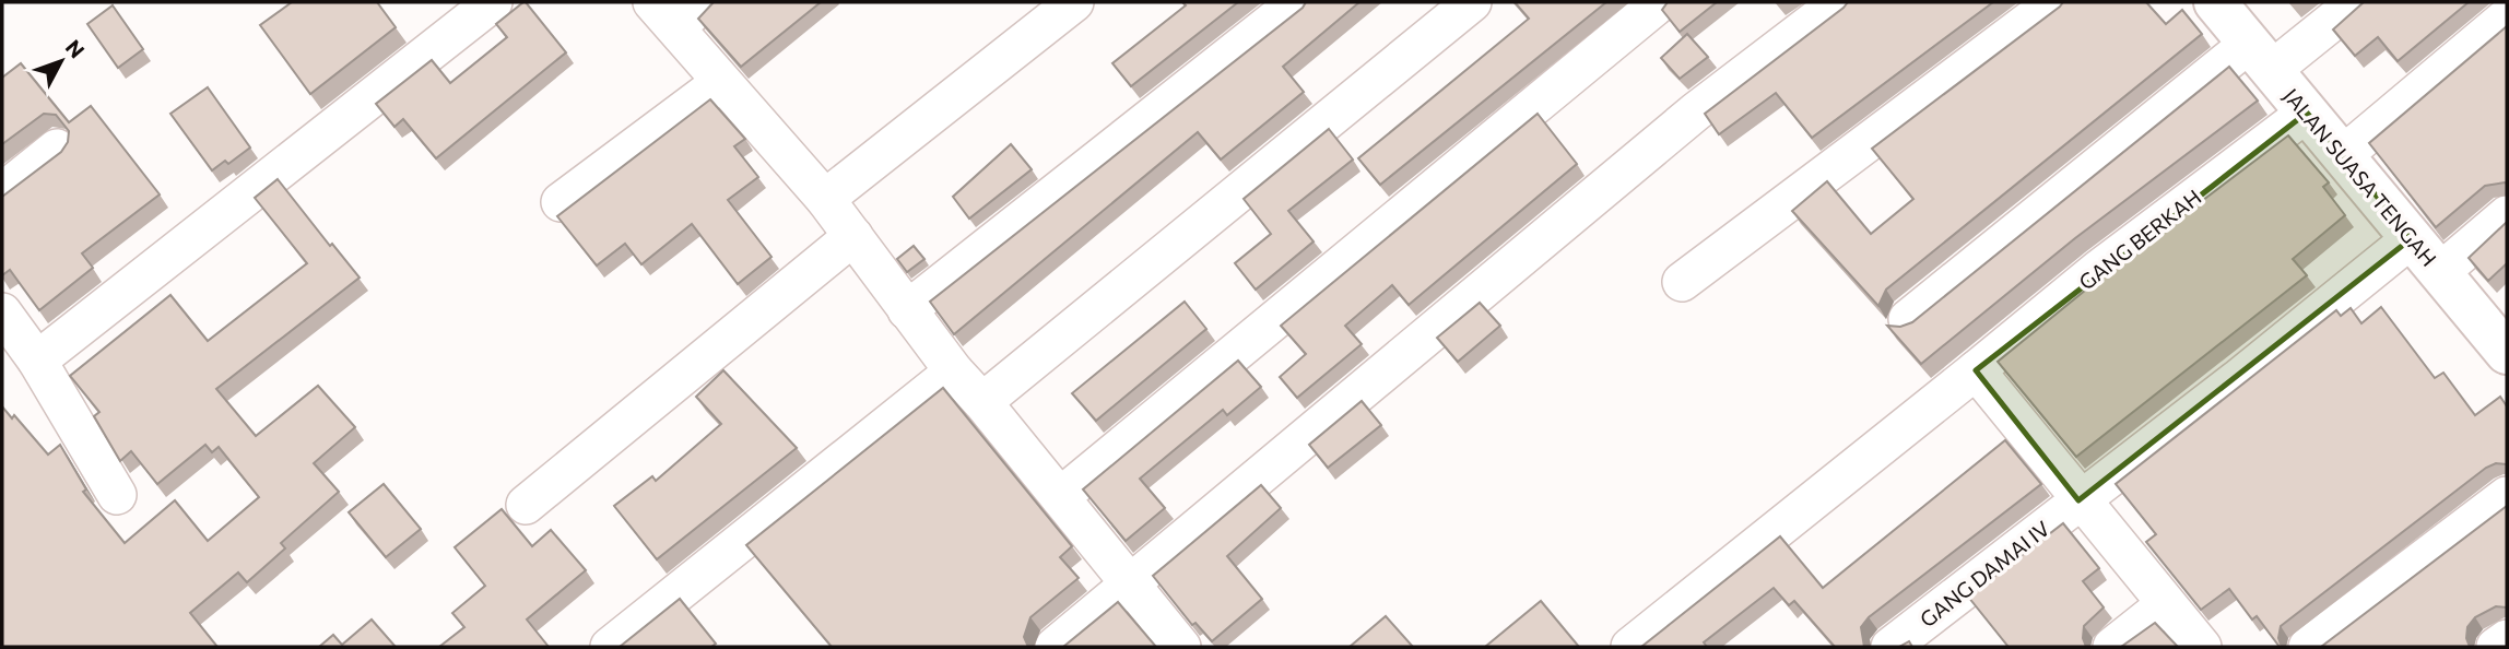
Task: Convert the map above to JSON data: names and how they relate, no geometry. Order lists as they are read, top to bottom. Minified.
{"streets":{"street":["JALAN SUASA TENGAH","GANG BERKAH","GANG DAMAI IV"]},"crossings":[["JALAN SUASA TENGAH","GANG BERKAH"],["JALAN SUASA TENGAH","GANG DAMAI IV"]],"north":"top right"}
